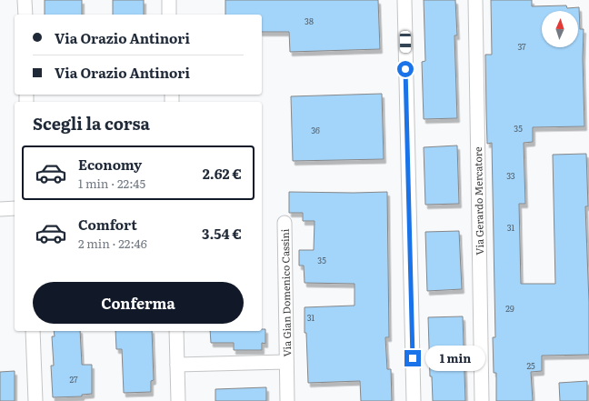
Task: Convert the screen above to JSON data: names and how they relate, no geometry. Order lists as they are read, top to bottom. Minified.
{"streets":{"street":["Via Gerardo Mercatore","Via Gian Domenico Cassini"]},"house_numbers":["38","37","35","36","33","31","35","29","31","25","27"],"north":"top","page":{"banner":["Via Orazio Antinori","Via Orazio Antinori"],"heading":"Scegli la corsa","list":[{"name":"Economy","note":"1 min · 22:45","value":"2.62 €"},{"name":"Comfort","note":"2 min · 22:46","value":"3.54 €"}],"buttons":"Conferma","bubble":"1 min"}}
